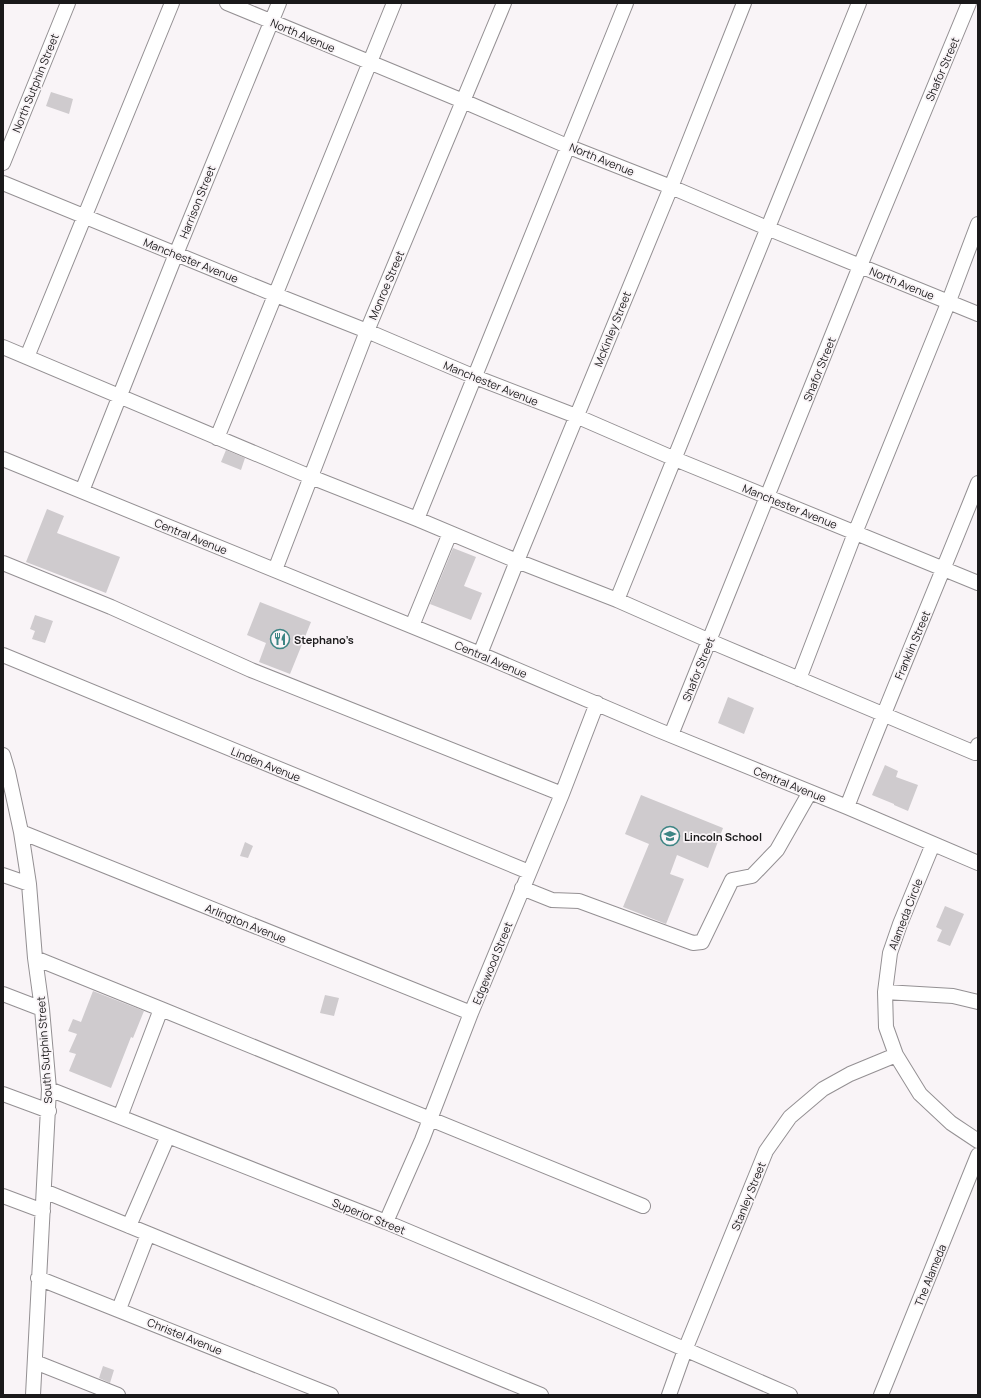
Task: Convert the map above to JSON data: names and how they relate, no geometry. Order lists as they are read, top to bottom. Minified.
{"streets":{"street":["North Avenue","Shafor Street","North Sutphin Street","Harrison Street","Manchester Avenue","Monroe Street","McKinley Street","Central Avenue","Franklin Street","Linden Avenue","Alameda Circle","Arlington Avenue","Edgewood Street","South Sutphin Street","Stanley Street","Superior Street","The Alameda","Christel Avenue"]},"crossings":[["North Avenue","Shafor Street"],["North Avenue","Harrison Street"],["North Avenue","Monroe Street"],["North Avenue","McKinley Street"],["Shafor Street","Manchester Avenue"],["Shafor Street","Central Avenue"],["Harrison Street","Manchester Avenue"],["Harrison Street","Central Avenue"],["Manchester Avenue","Monroe Street"],["Manchester Avenue","McKinley Street"],["Manchester Avenue","Franklin Street"],["Monroe Street","Central Avenue"],["McKinley Street","Central Avenue"],["Central Avenue","Franklin Street"],["Central Avenue","Alameda Circle"],["Central Avenue","Edgewood Street"],["Linden Avenue","Edgewood Street"],["Alameda Circle","Stanley Street"],["Arlington Avenue","Edgewood Street"],["Arlington Avenue","South Sutphin Street"],["Edgewood Street","Superior Street"],["South Sutphin Street","Superior Street"],["South Sutphin Street","Christel Avenue"],["Stanley Street","Superior Street"]],"places":{"restaurant":["Stephano’s"],"school or university":["Lincoln School"]}}
